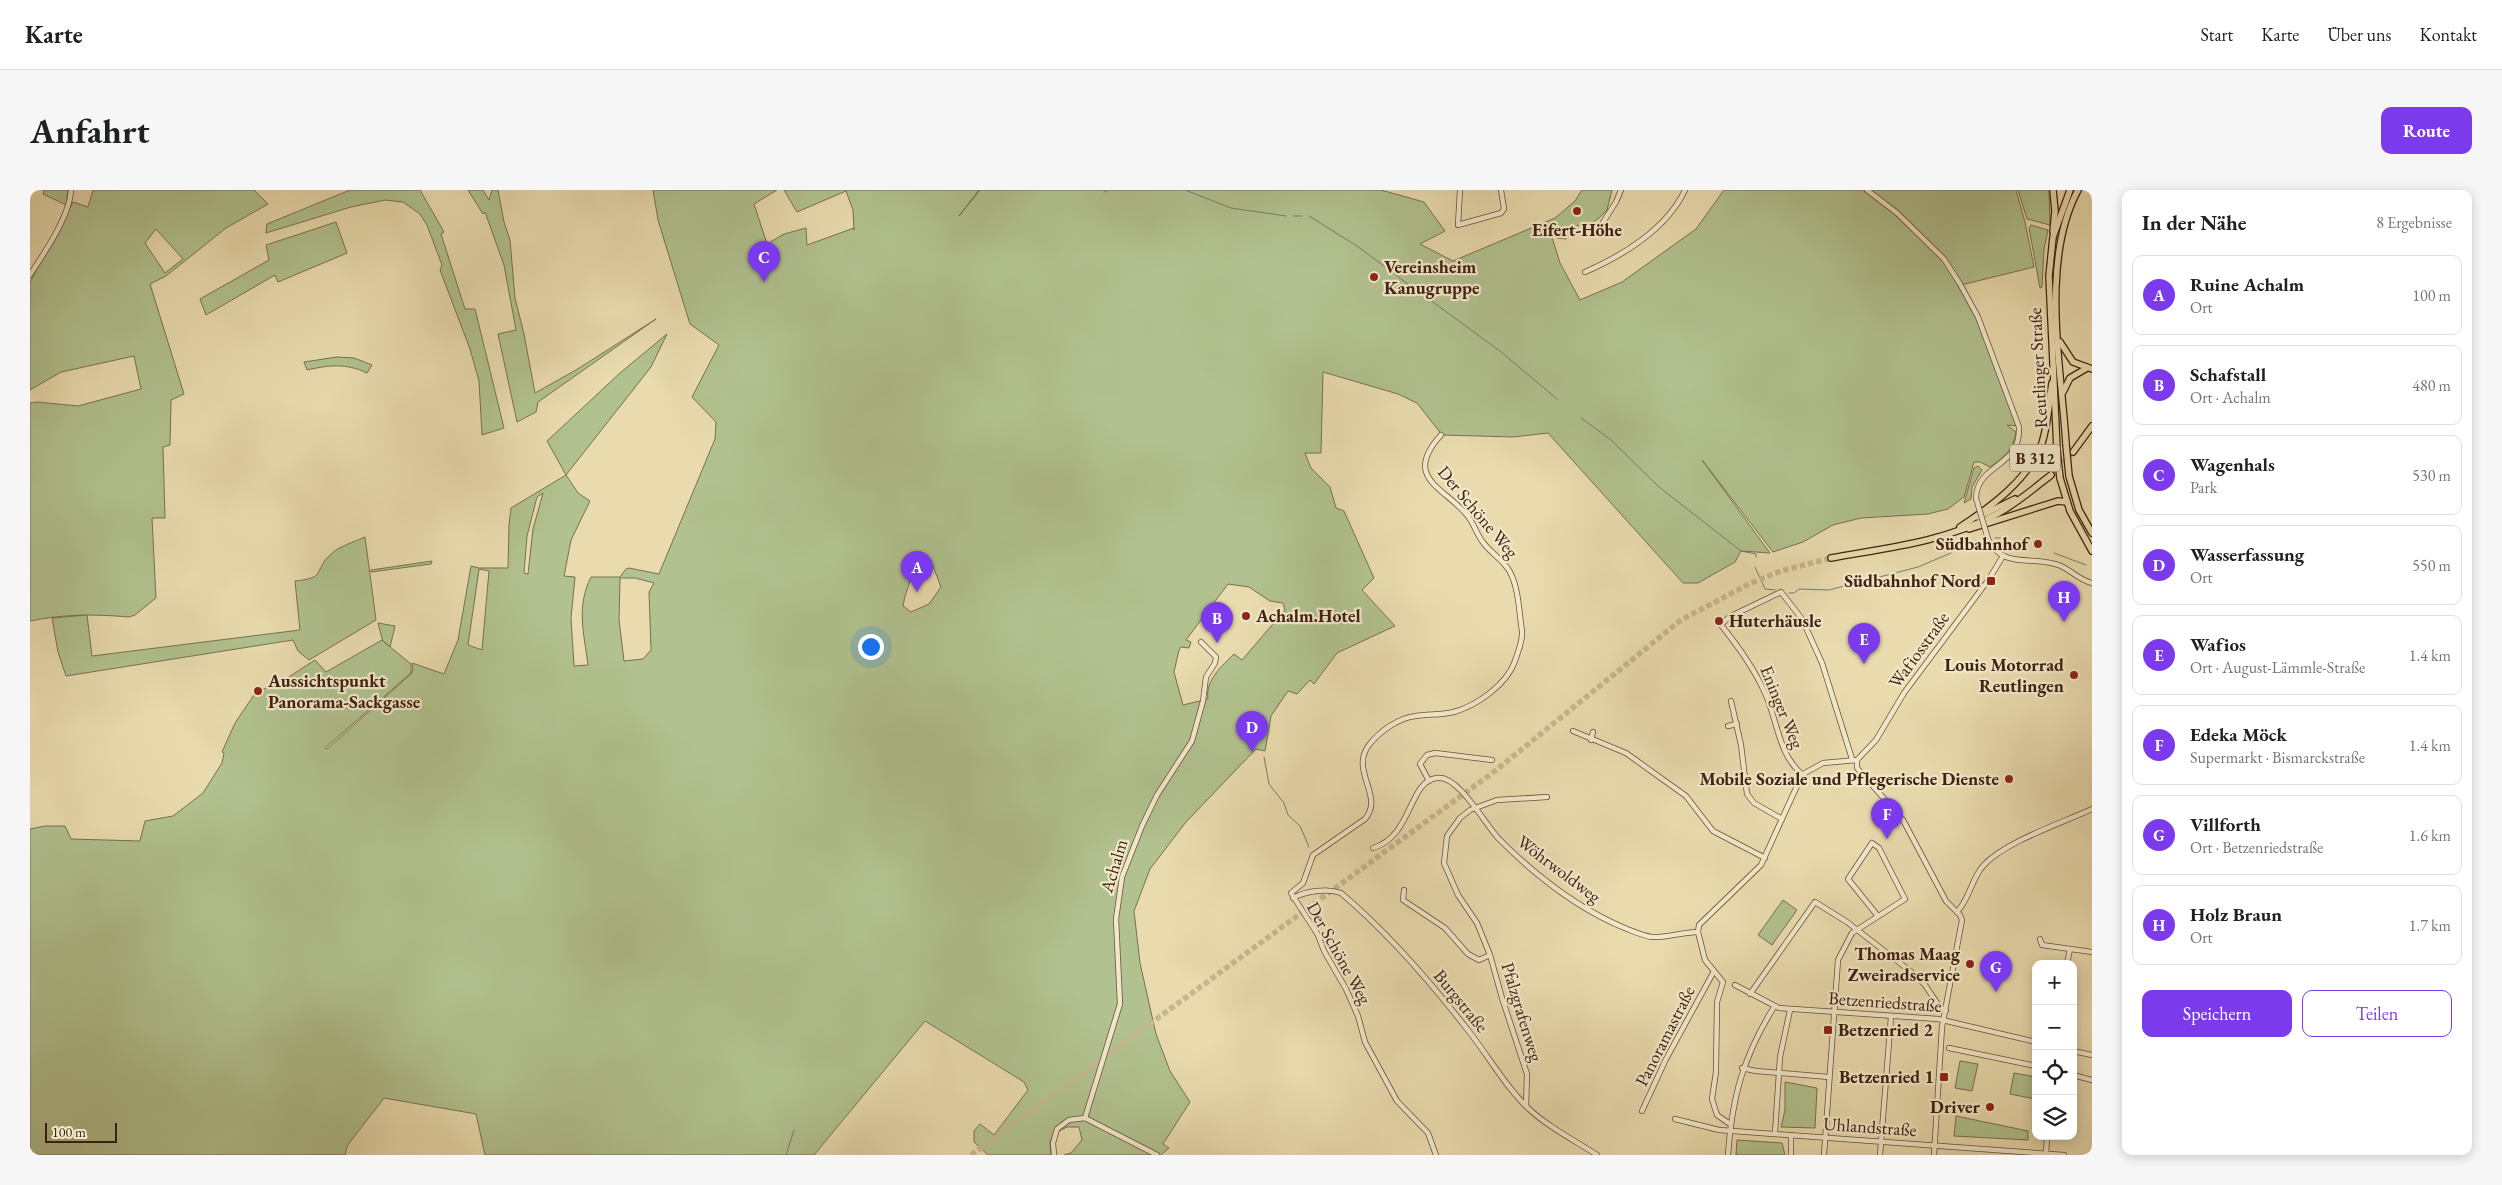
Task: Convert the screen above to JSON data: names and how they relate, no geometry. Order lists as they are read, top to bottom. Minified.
{"streets":{"main road":["Reutlinger Straße","B 312"],"street":["Der Schöne Weg","Wafiosstraße","Eninger Weg","Achalm","Wöhrwoldweg","Burgstraße","Betzenriedstraße","Pfalzgrafenweg","Panoramastraße","Uhlandstraße"]},"crossings":[["Reutlinger Straße","B 312"],["Der Schöne Weg","Burgstraße"],["Wafiosstraße","Eninger Weg"],["Wöhrwoldweg","Pfalzgrafenweg"],["Burgstraße","Pfalzgrafenweg"]],"places":{"other":["Eifert-Höhe","Vereinsheim Kanugruppe","Südbahnhof","Achalm.Hotel","Huterhäusle","Louis Motorrad Reutlingen","Aussichtspunkt Panorama-Sackgasse","Mobile Soziale und Pflegerische Dienste","Thomas Maag Zweiradservice","Driver"],"transit":["Südbahnhof Nord","Betzenried 2","Betzenried 1"]},"scale_bar":"100 m","page":{"header":"Karte","nav":["Start","Karte","Über uns","Kontakt"],"buttons":["Route",["Speichern","Teilen"]],"title":"Anfahrt","heading":["In der Nähe","8 Ergebnisse"],"pins":["C","A","H","B","E","D","F","G"],"list":[{"mark":"A","name":"Ruine Achalm","note":"Ort","value":"100 m"},{"mark":"B","name":"Schafstall","note":"Ort · Achalm","value":"480 m"},{"mark":"C","name":"Wagenhals","note":"Park","value":"530 m"},{"mark":"D","name":"Wasserfassung","note":"Ort","value":"550 m"},{"mark":"E","name":"Wafios","note":"Ort · August-Lämmle-Straße","value":"1.4 km"},{"mark":"F","name":"Edeka Möck","note":"Supermarkt · Bismarckstraße","value":"1.4 km"},{"mark":"G","name":"Villforth","note":"Ort · Betzenriedstraße","value":"1.6 km"},{"mark":"H","name":"Holz Braun","note":"Ort","value":"1.7 km"}],"map_buttons":["+","−"],"scale":"100 m"}}
